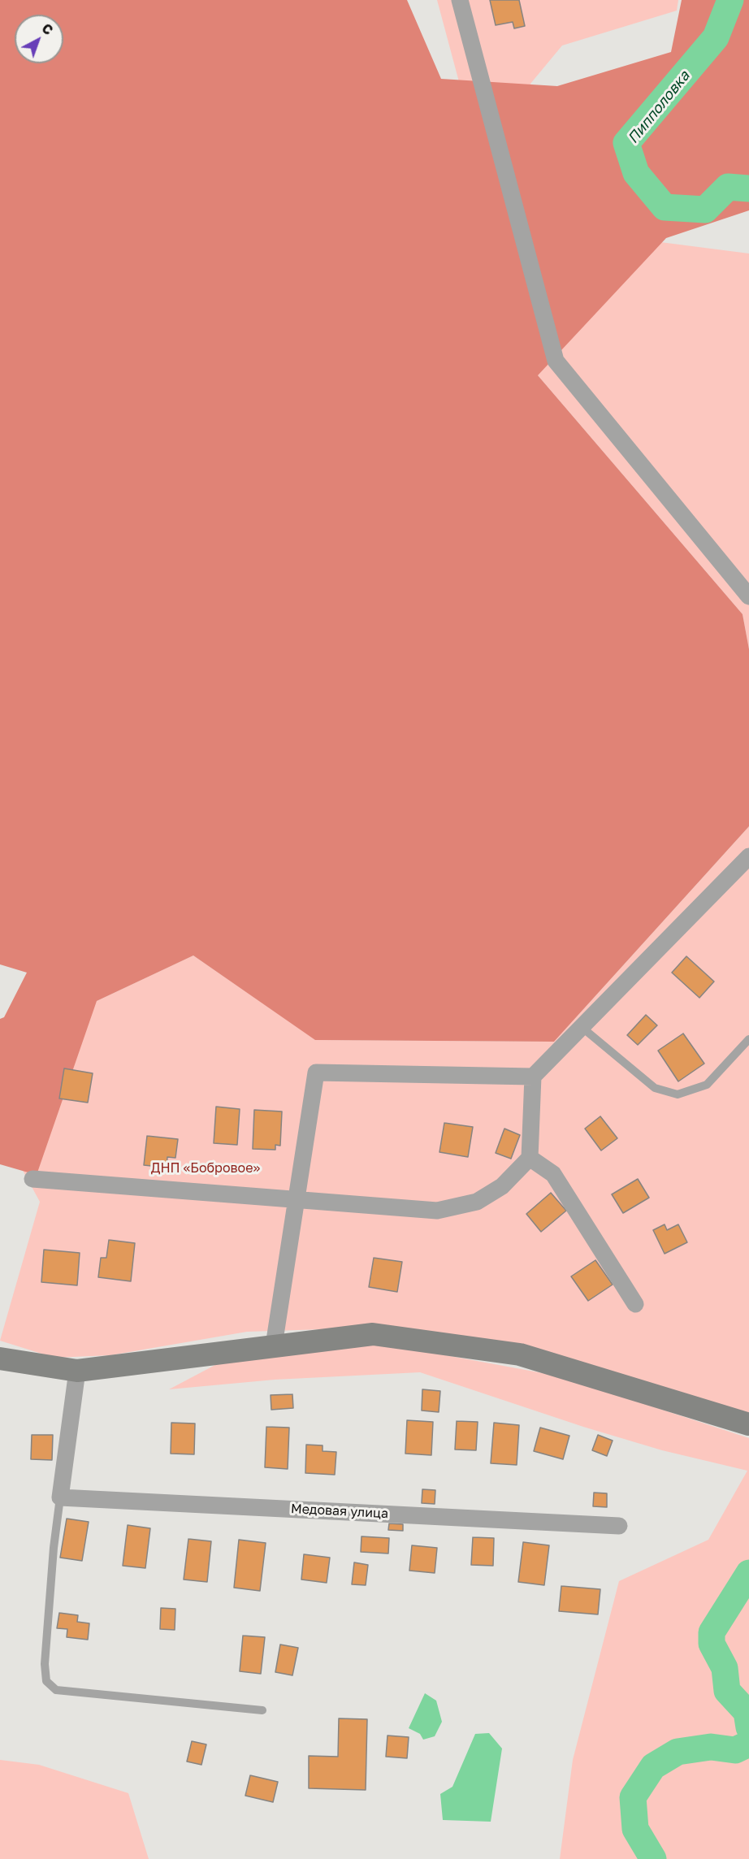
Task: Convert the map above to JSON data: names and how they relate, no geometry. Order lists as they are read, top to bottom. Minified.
{"streets":{"street":["Медовая улица"]},"water":["Пипполовка"],"parks":["ДНП «Бобровое»"],"north":"top right"}
